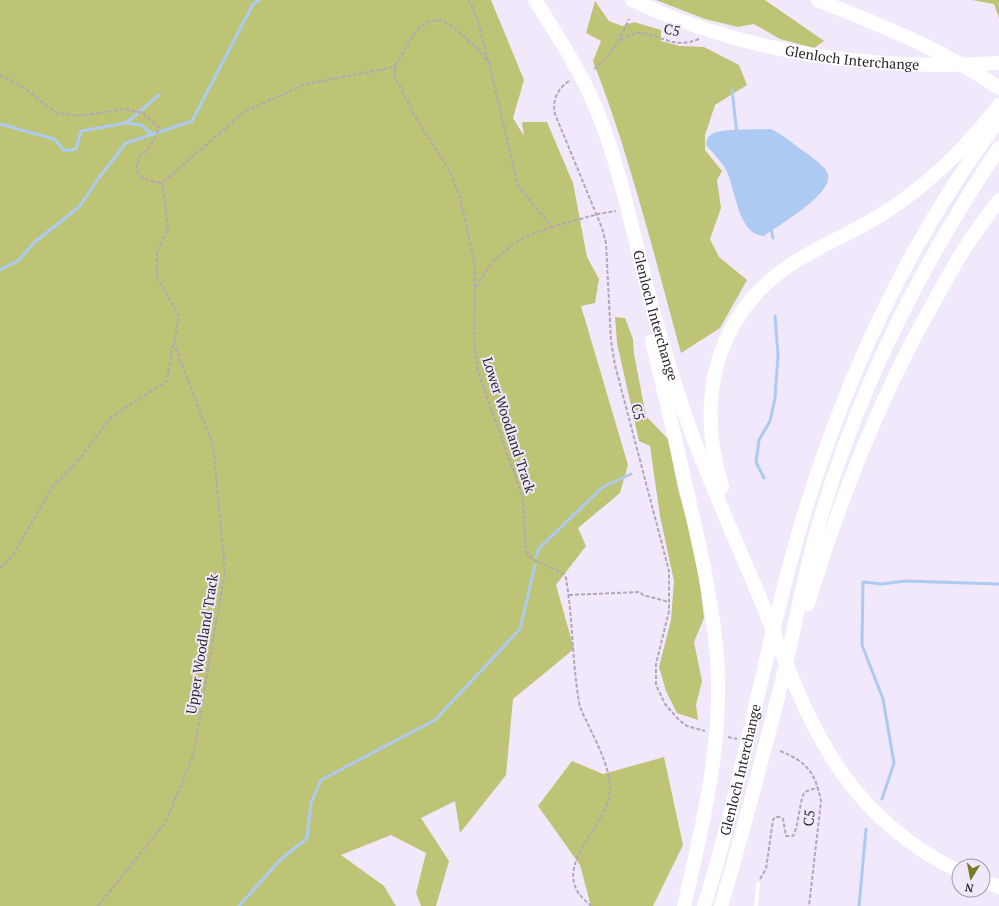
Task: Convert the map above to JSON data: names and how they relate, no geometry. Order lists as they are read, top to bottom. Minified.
{"streets":{"highway":["Glenloch Interchange"],"path":["C5","Lower Woodland Track","Upper Woodland Track"]},"north":"bottom"}
